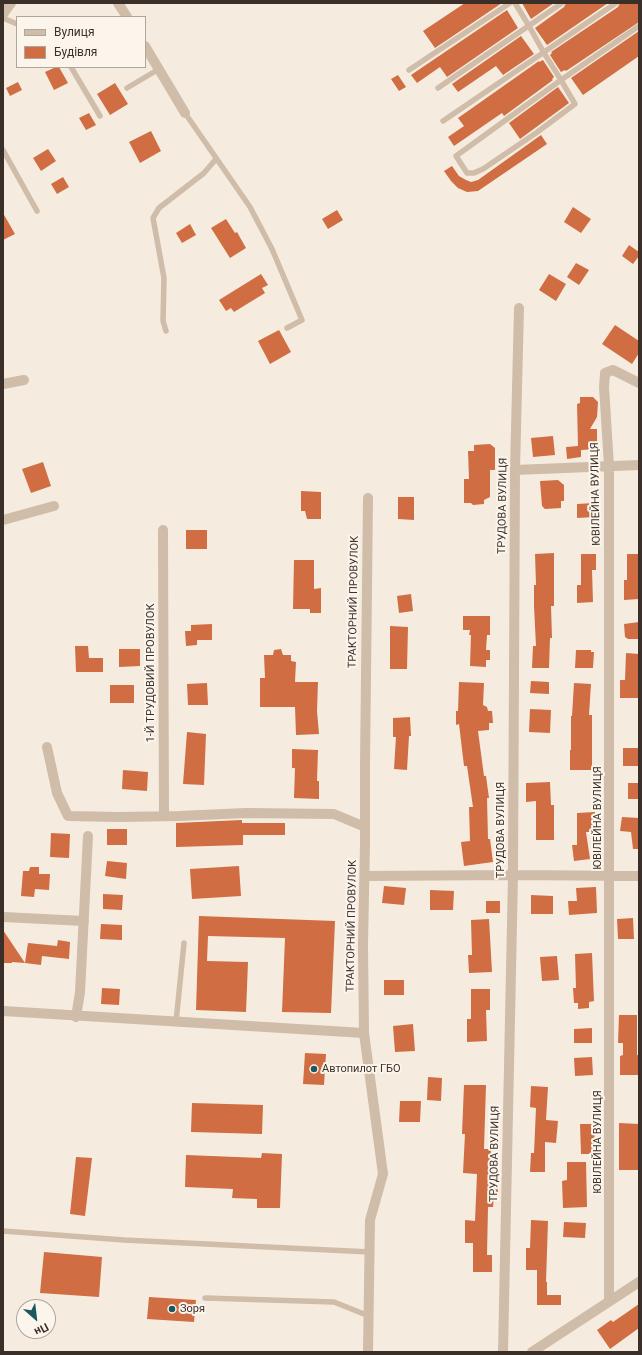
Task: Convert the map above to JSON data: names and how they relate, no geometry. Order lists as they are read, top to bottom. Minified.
{"streets":{"street":["ЮВІЛЕЙНА ВУЛИЦЯ","ТРУДОВА ВУЛИЦЯ","ТРАКТОРНИЙ ПРОВУЛОК","1-Й ТРУДОВИЙ ПРОВУЛОК"]},"places":["Автопилот ГБО","Зоря"],"legend":["Вулиця","Будівля"],"north":"bottom right"}
